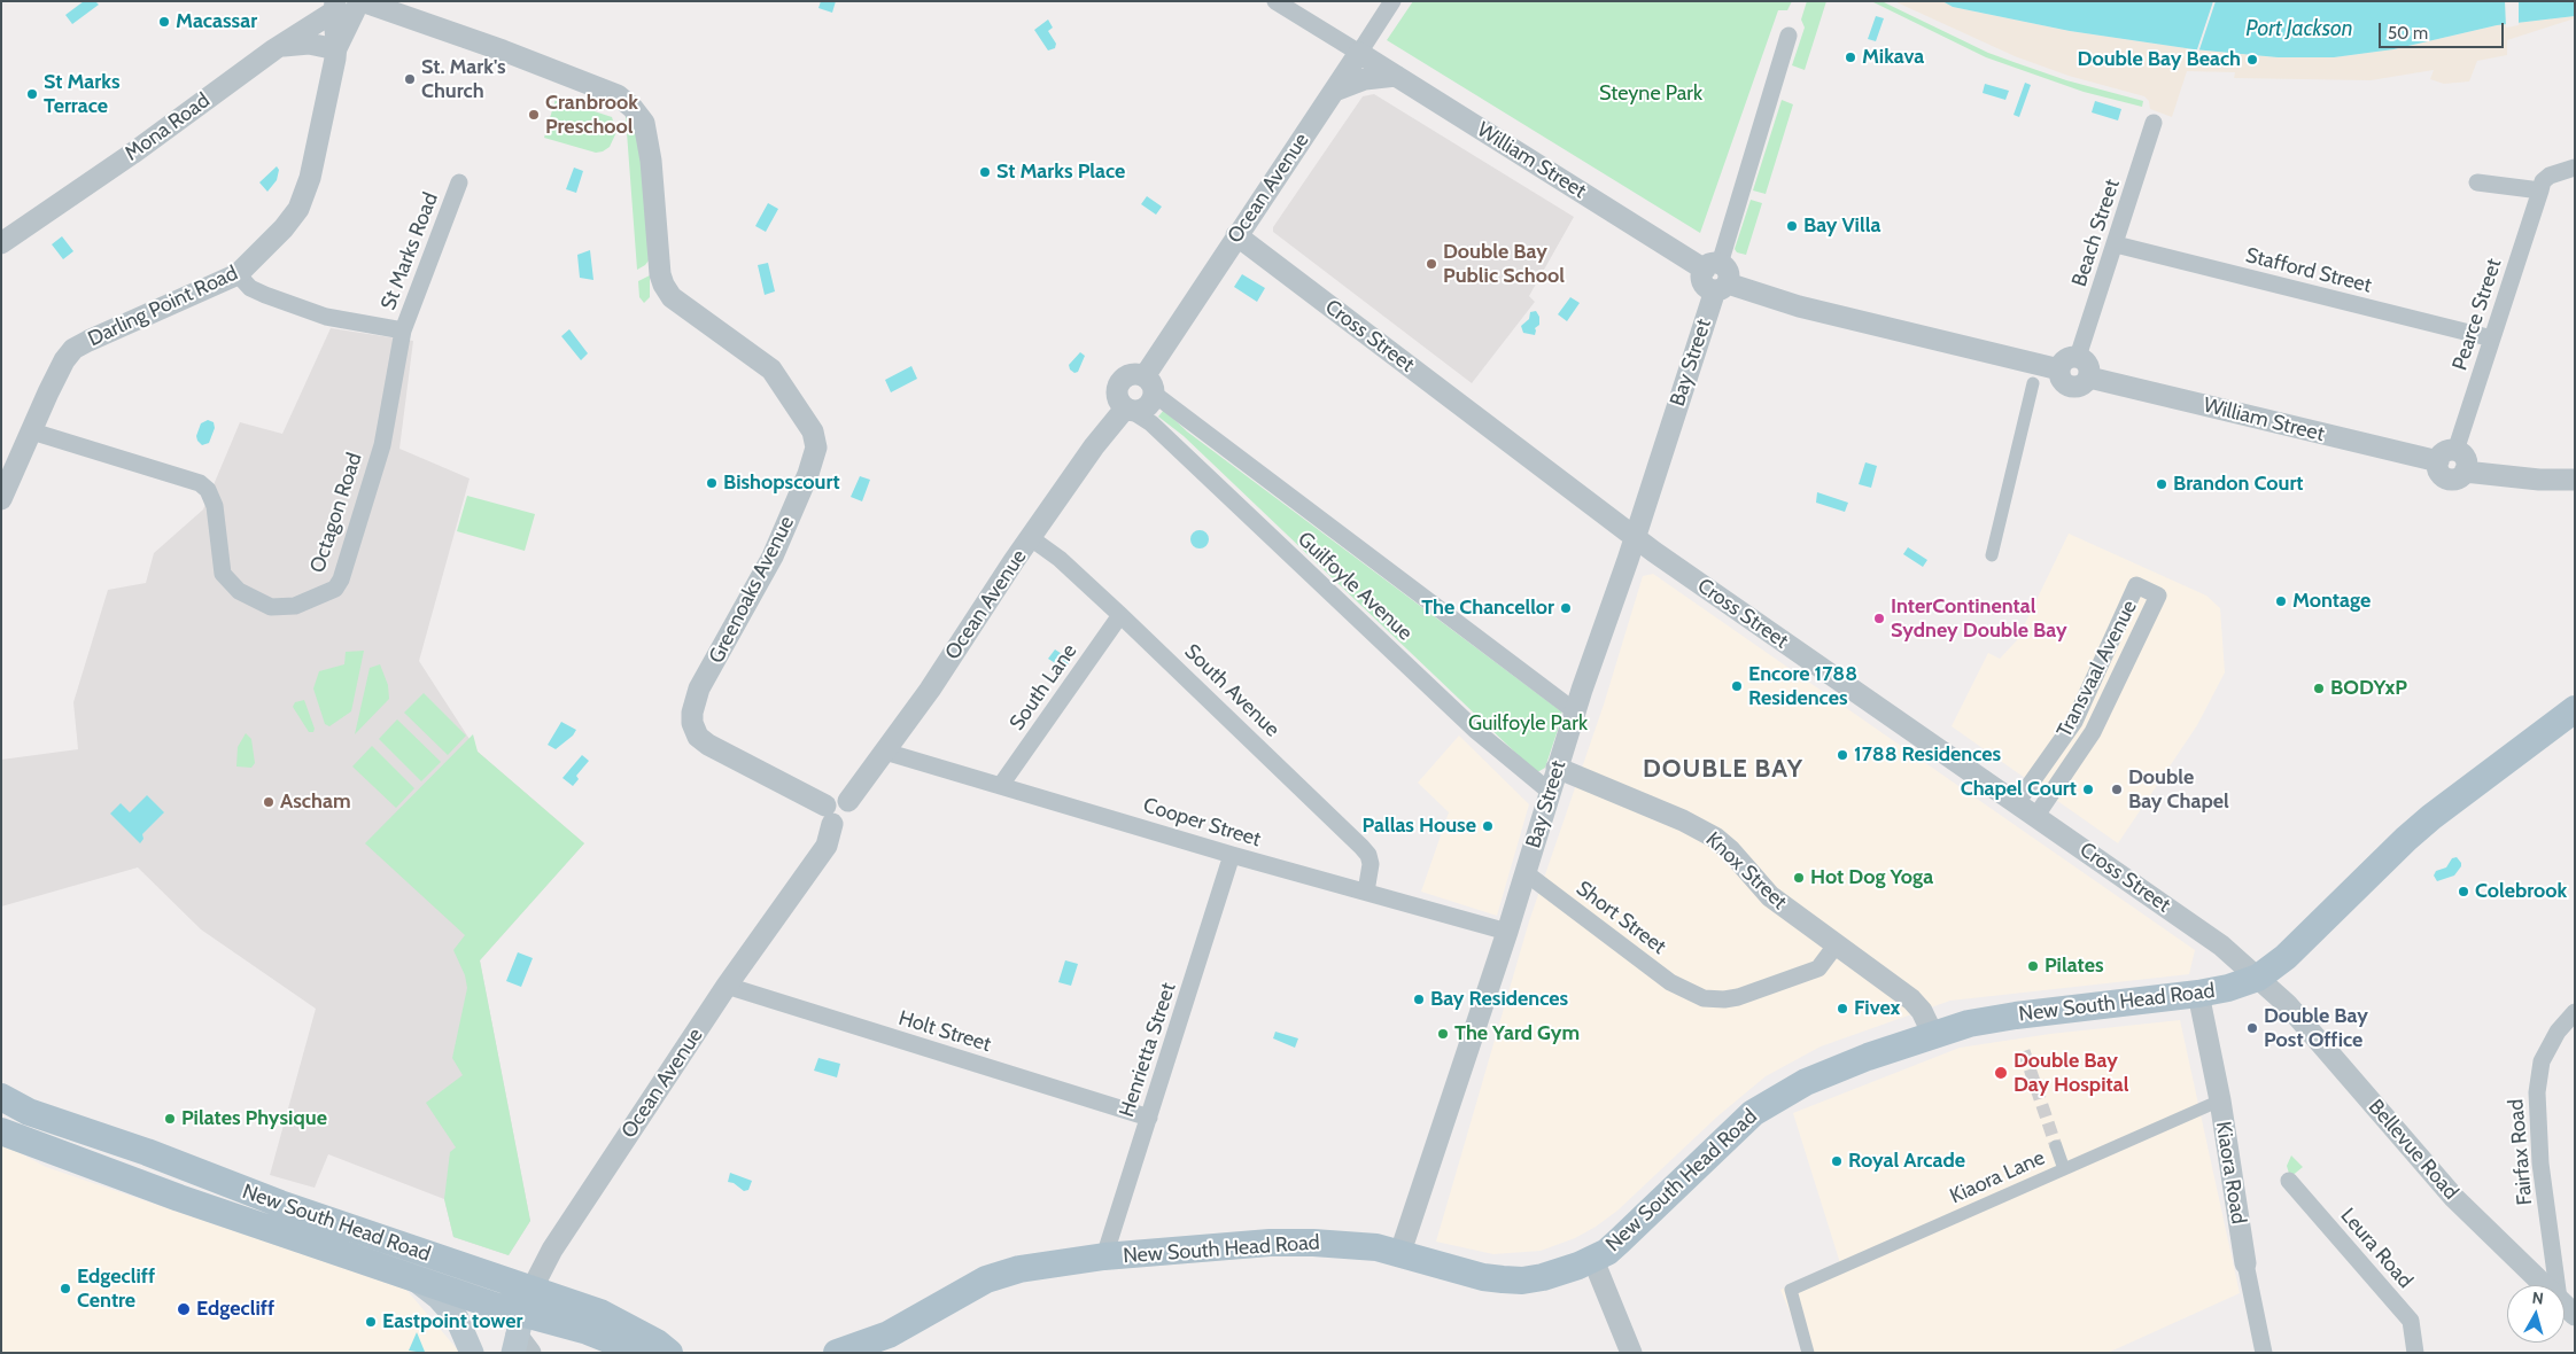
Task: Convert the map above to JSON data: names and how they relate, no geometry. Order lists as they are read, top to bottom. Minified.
{"streets":{"main road":["New South Head Road"],"street":["Mona Road","William Street","Ocean Avenue","Beach Street","St Marks Road","Stafford Street","Darling Point Road","Pearce Street","Cross Street","Bay Street","Octagon Road","Guilfoyle Avenue","Greenoaks Avenue","Transvaal Avenue","South Lane","South Avenue","Cooper Street","Knox Street","Short Street","Holt Street","Henrietta Street","Bellevue Road","Fairfax Road","Kiaora Road","Kiaora Lane","Leura Road"]},"crossings":[["Mona Road","Darling Point Road"],["Mona Road","Greenoaks Avenue"],["William Street","Ocean Avenue"],["William Street","Beach Street"],["William Street","Pearce Street"],["William Street","Bay Street"],["Ocean Avenue","Cross Street"],["Ocean Avenue","Guilfoyle Avenue"],["Ocean Avenue","Greenoaks Avenue"],["Ocean Avenue","South Avenue"],["Ocean Avenue","Cooper Street"],["Ocean Avenue","New South Head Road"],["Ocean Avenue","Holt Street"],["Beach Street","Stafford Street"],["St Marks Road","Darling Point Road"],["St Marks Road","Octagon Road"],["Stafford Street","Pearce Street"],["Darling Point Road","Octagon Road"],["Darling Point Road","Greenoaks Avenue"],["Cross Street","Bay Street"],["Cross Street","Transvaal Avenue"],["Cross Street","New South Head Road"],["Cross Street","Bellevue Road"],["Bay Street","Guilfoyle Avenue"],["Bay Street","Cooper Street"],["Bay Street","Knox Street"],["Bay Street","Short Street"],["Bay Street","New South Head Road"],["South Lane","South Avenue"],["South Lane","Cooper Street"],["South Avenue","Cooper Street"],["Cooper Street","Henrietta Street"],["Knox Street","Short Street"],["Knox Street","New South Head Road"],["New South Head Road","Henrietta Street"],["New South Head Road","Bellevue Road"],["New South Head Road","Kiaora Road"],["Holt Street","Henrietta Street"],["Kiaora Road","Kiaora Lane"]],"districts":["DOUBLE BAY"],"water":["Port Jackson"],"parks":["Steyne Park","Guilfoyle Park"],"places":["Macassar","Mikava","Double Bay Beach","St. Mark's Church","St Marks Terrace","Cranbrook Preschool","St Marks Place","Bay Villa","Double Bay Public School","Bishopscourt","Brandon Court","Montage","The Chancellor","InterContinental Sydney Double Bay","Encore 1788 Residences","BODYxP","1788 Residences","Chapel Court","Double Bay Chapel","Ascham","Pallas House","Hot Dog Yoga","Colebrook","Pilates","Bay Residences","Fivex","Double Bay Post Office","The Yard Gym","Double Bay Day Hospital","Pilates Physique","Royal Arcade","Edgecliff Centre","Edgecliff","Eastpoint tower"],"scale_bar":"50 m","north":"top"}
